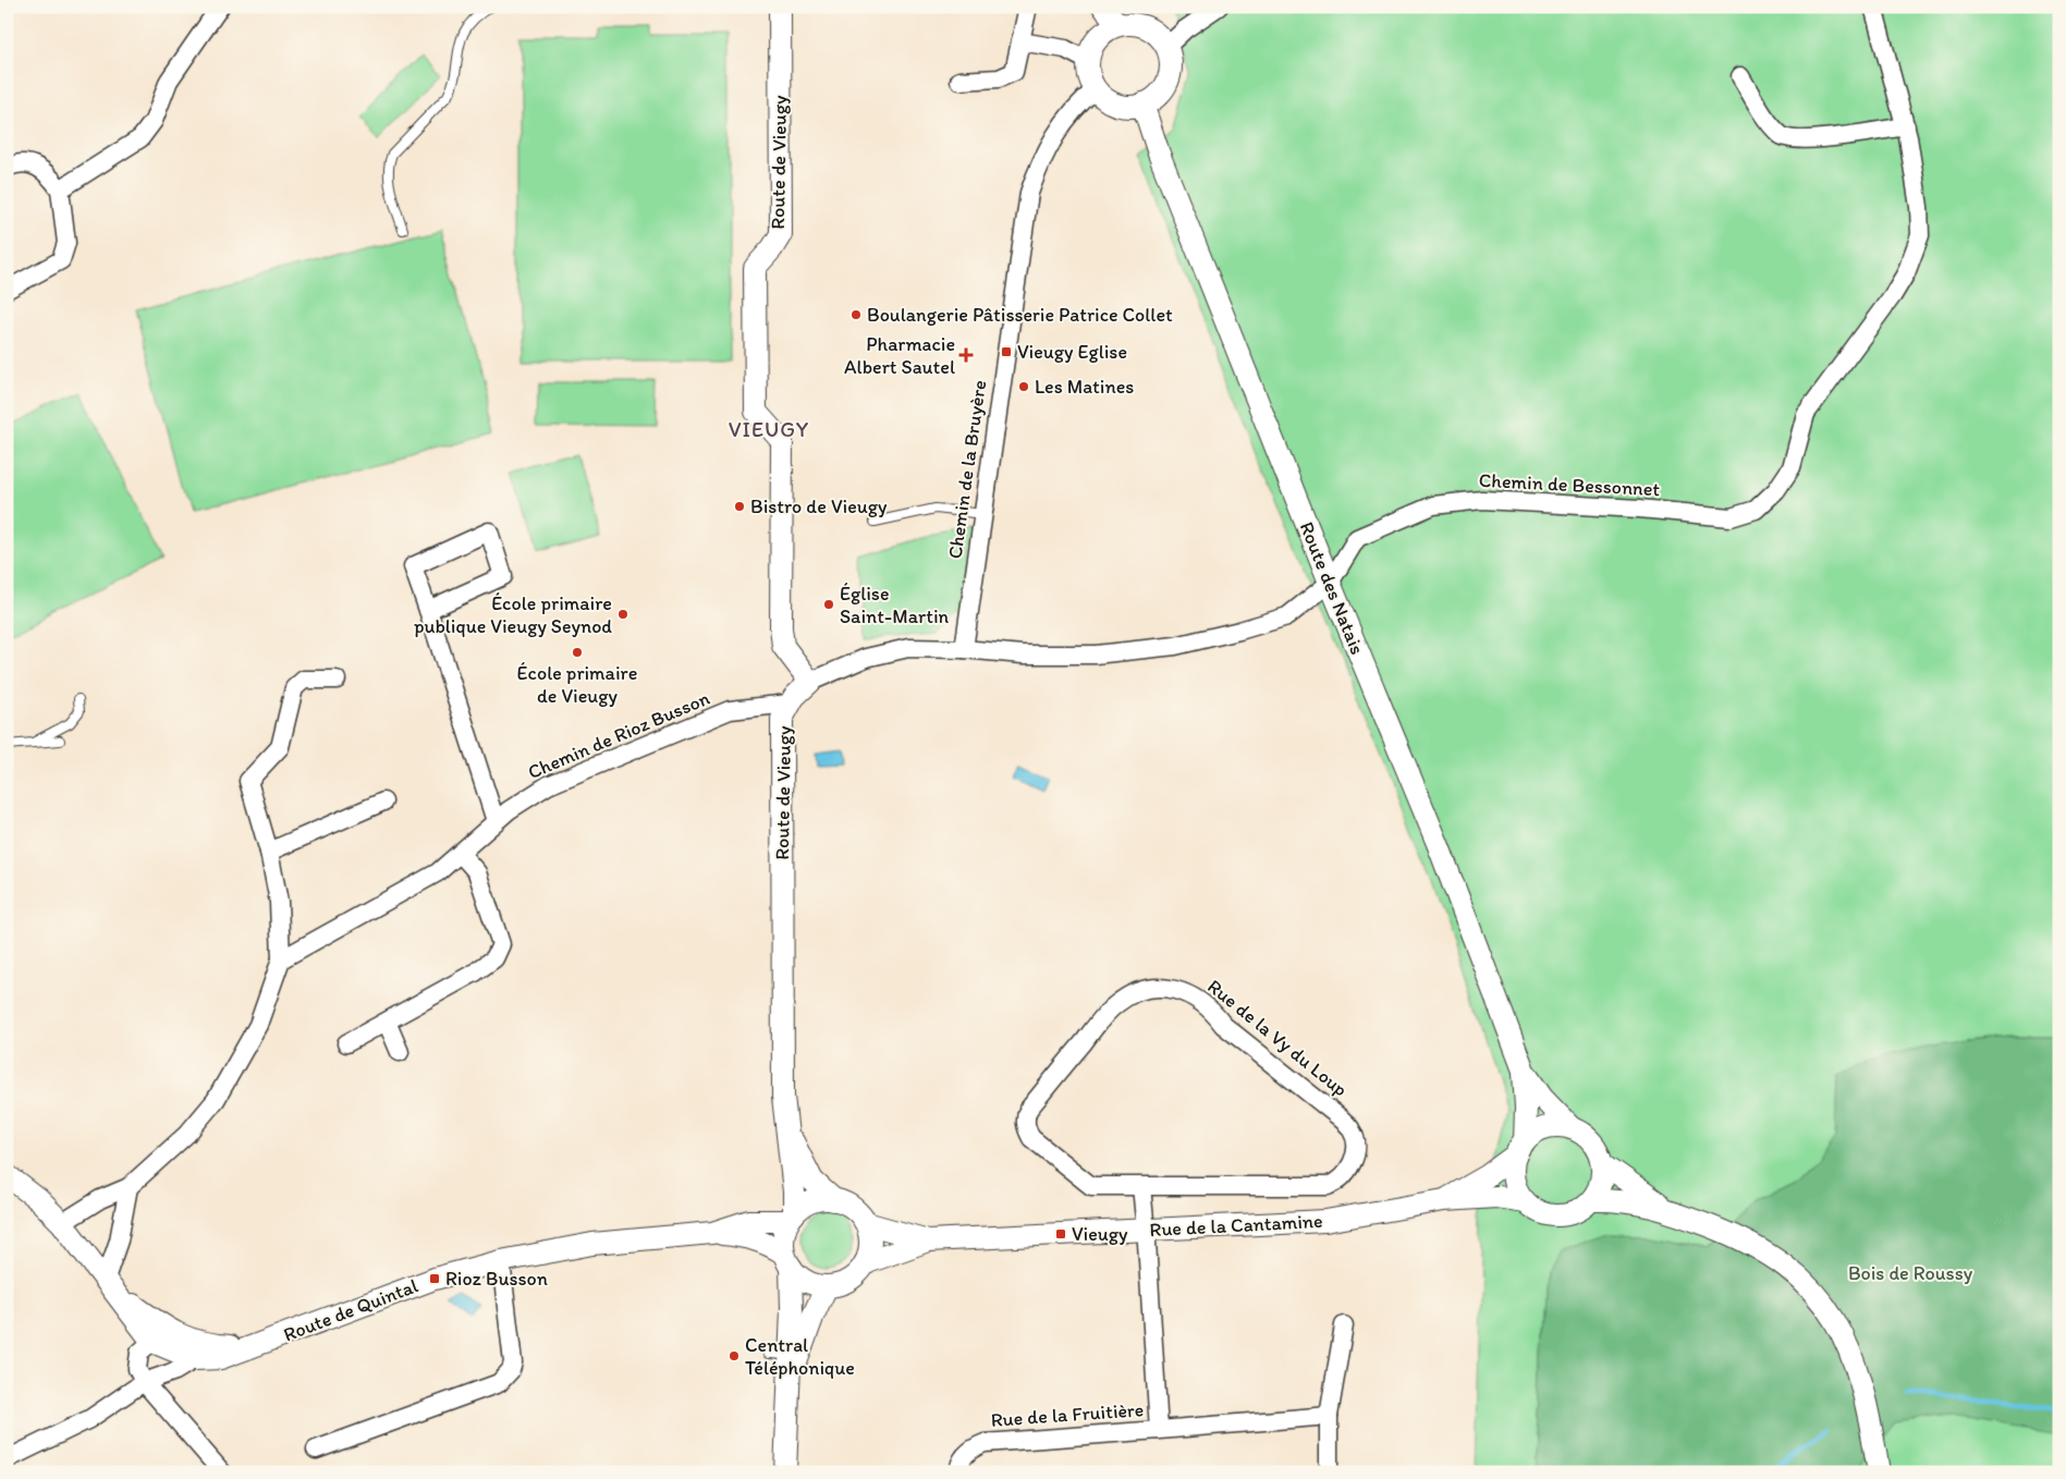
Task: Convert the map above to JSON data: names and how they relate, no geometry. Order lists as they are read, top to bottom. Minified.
{"streets":{"street":["Route de Vieugy","Chemin de la Bruyère","Chemin de Bessonnet","Route des Natais","Chemin de Rioz Busson","Rue de la Vy du Loup","Rue de la Cantamine","Route de Quintal","Rue de la Fruitière"]},"crossings":[["Route de Vieugy","Chemin de Bessonnet"],["Route de Vieugy","Chemin de Rioz Busson"],["Route de Vieugy","Rue de la Cantamine"],["Route de Vieugy","Route de Quintal"],["Chemin de la Bruyère","Chemin de Bessonnet"],["Chemin de la Bruyère","Route des Natais"],["Chemin de Bessonnet","Route des Natais"],["Route des Natais","Rue de la Cantamine"],["Rue de la Cantamine","Route de Quintal"],["Rue de la Cantamine","Rue de la Fruitière"]],"districts":["VIEUGY"],"parks":["Bois de Roussy"],"places":{"other":["Boulangerie Pâtisserie Patrice Collet","Les Matines","Bistro de Vieugy","Église Saint-Martin","École primaire publique Vieugy Seynod","École primaire de Vieugy","Central Téléphonique"],"transit":["Vieugy Eglise","Vieugy","Rioz Busson"],"health":["Pharmacie Albert Sautel"]}}
